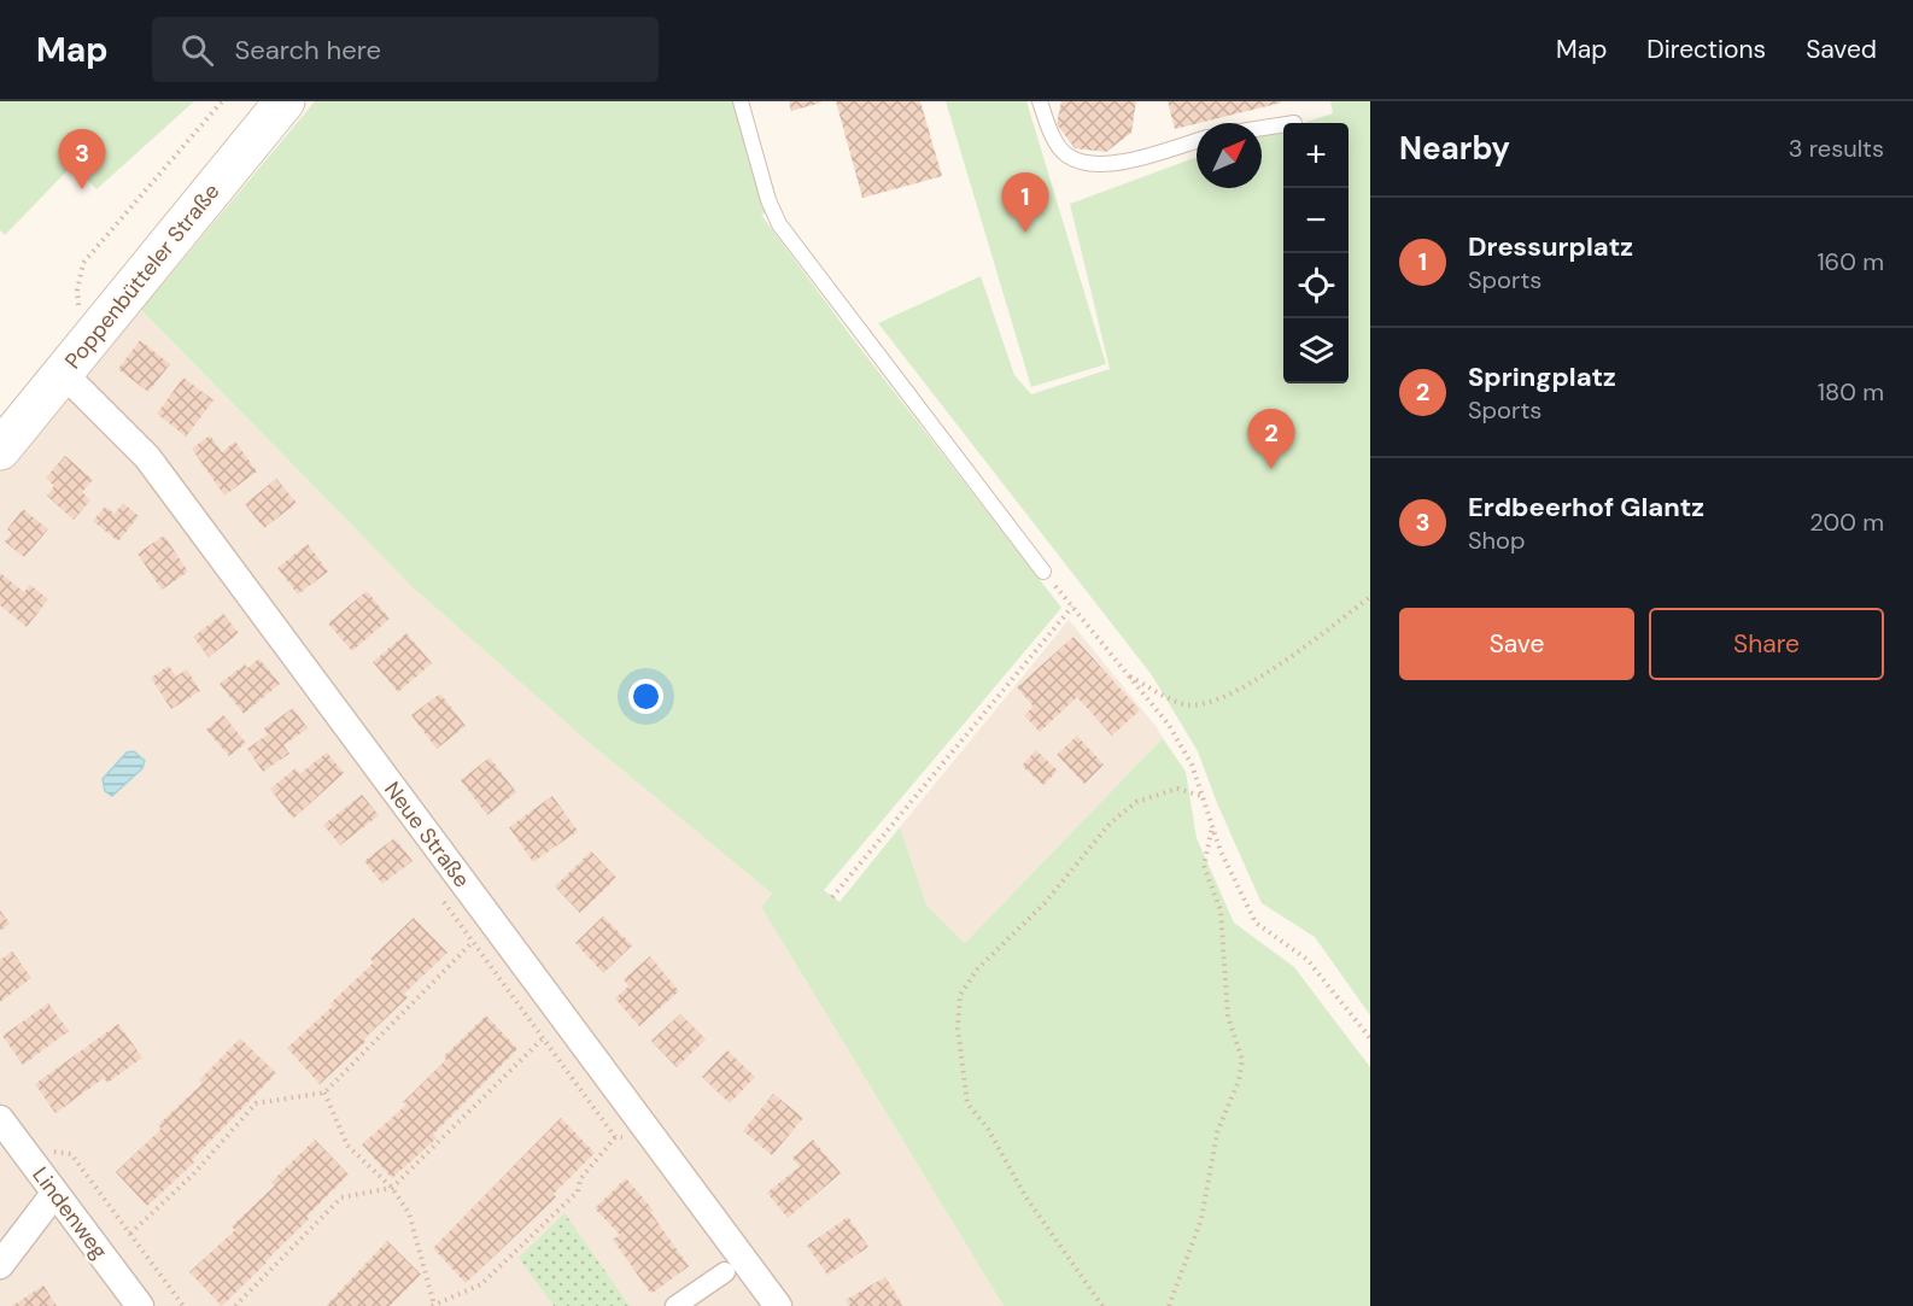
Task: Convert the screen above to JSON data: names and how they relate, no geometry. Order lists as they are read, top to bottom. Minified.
{"streets":{"main road":["Poppenbütteler Straße"],"street":["Neue Straße","Lindenweg"]},"crossings":[["Poppenbütteler Straße","Neue Straße"]],"north":"top right","page":{"header":"Map","search":"Search here","nav":["Map","Directions","Saved"],"heading":["Nearby","3 results"],"map_buttons":["+","−"],"pins":["3","1","2"],"list":[{"mark":"1","name":"Dressurplatz","note":"Sports","value":"160 m"},{"mark":"2","name":"Springplatz","note":"Sports","value":"180 m"},{"mark":"3","name":"Erdbeerhof Glantz","note":"Shop","value":"200 m"}],"buttons":["Save","Share"]}}
